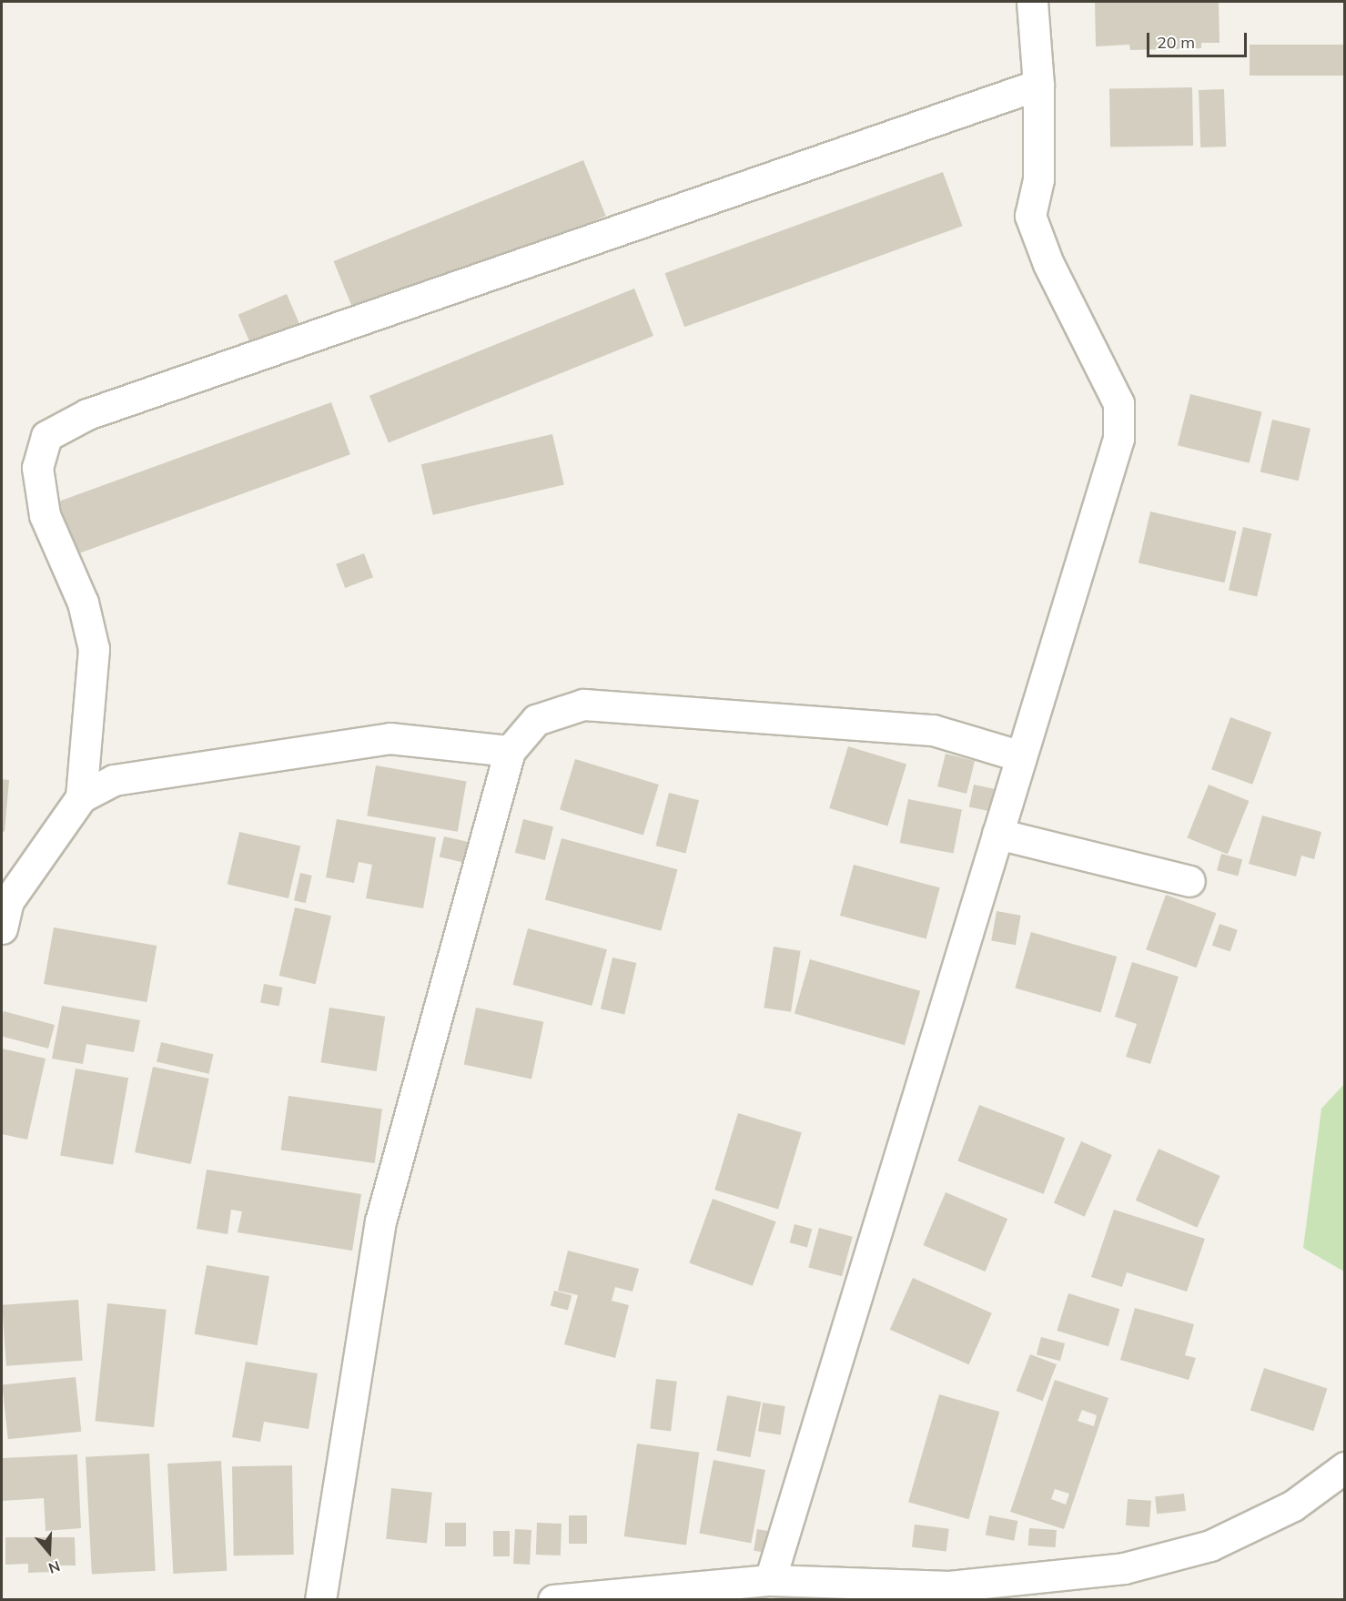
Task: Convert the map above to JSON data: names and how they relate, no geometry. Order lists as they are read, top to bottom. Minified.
{"scale_bar":"20 m","north":"bottom"}
